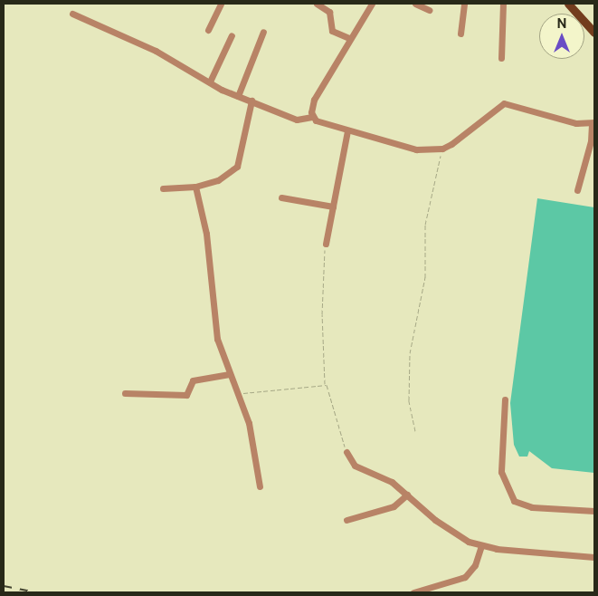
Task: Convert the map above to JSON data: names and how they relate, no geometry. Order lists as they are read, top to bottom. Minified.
{"north":"top"}
